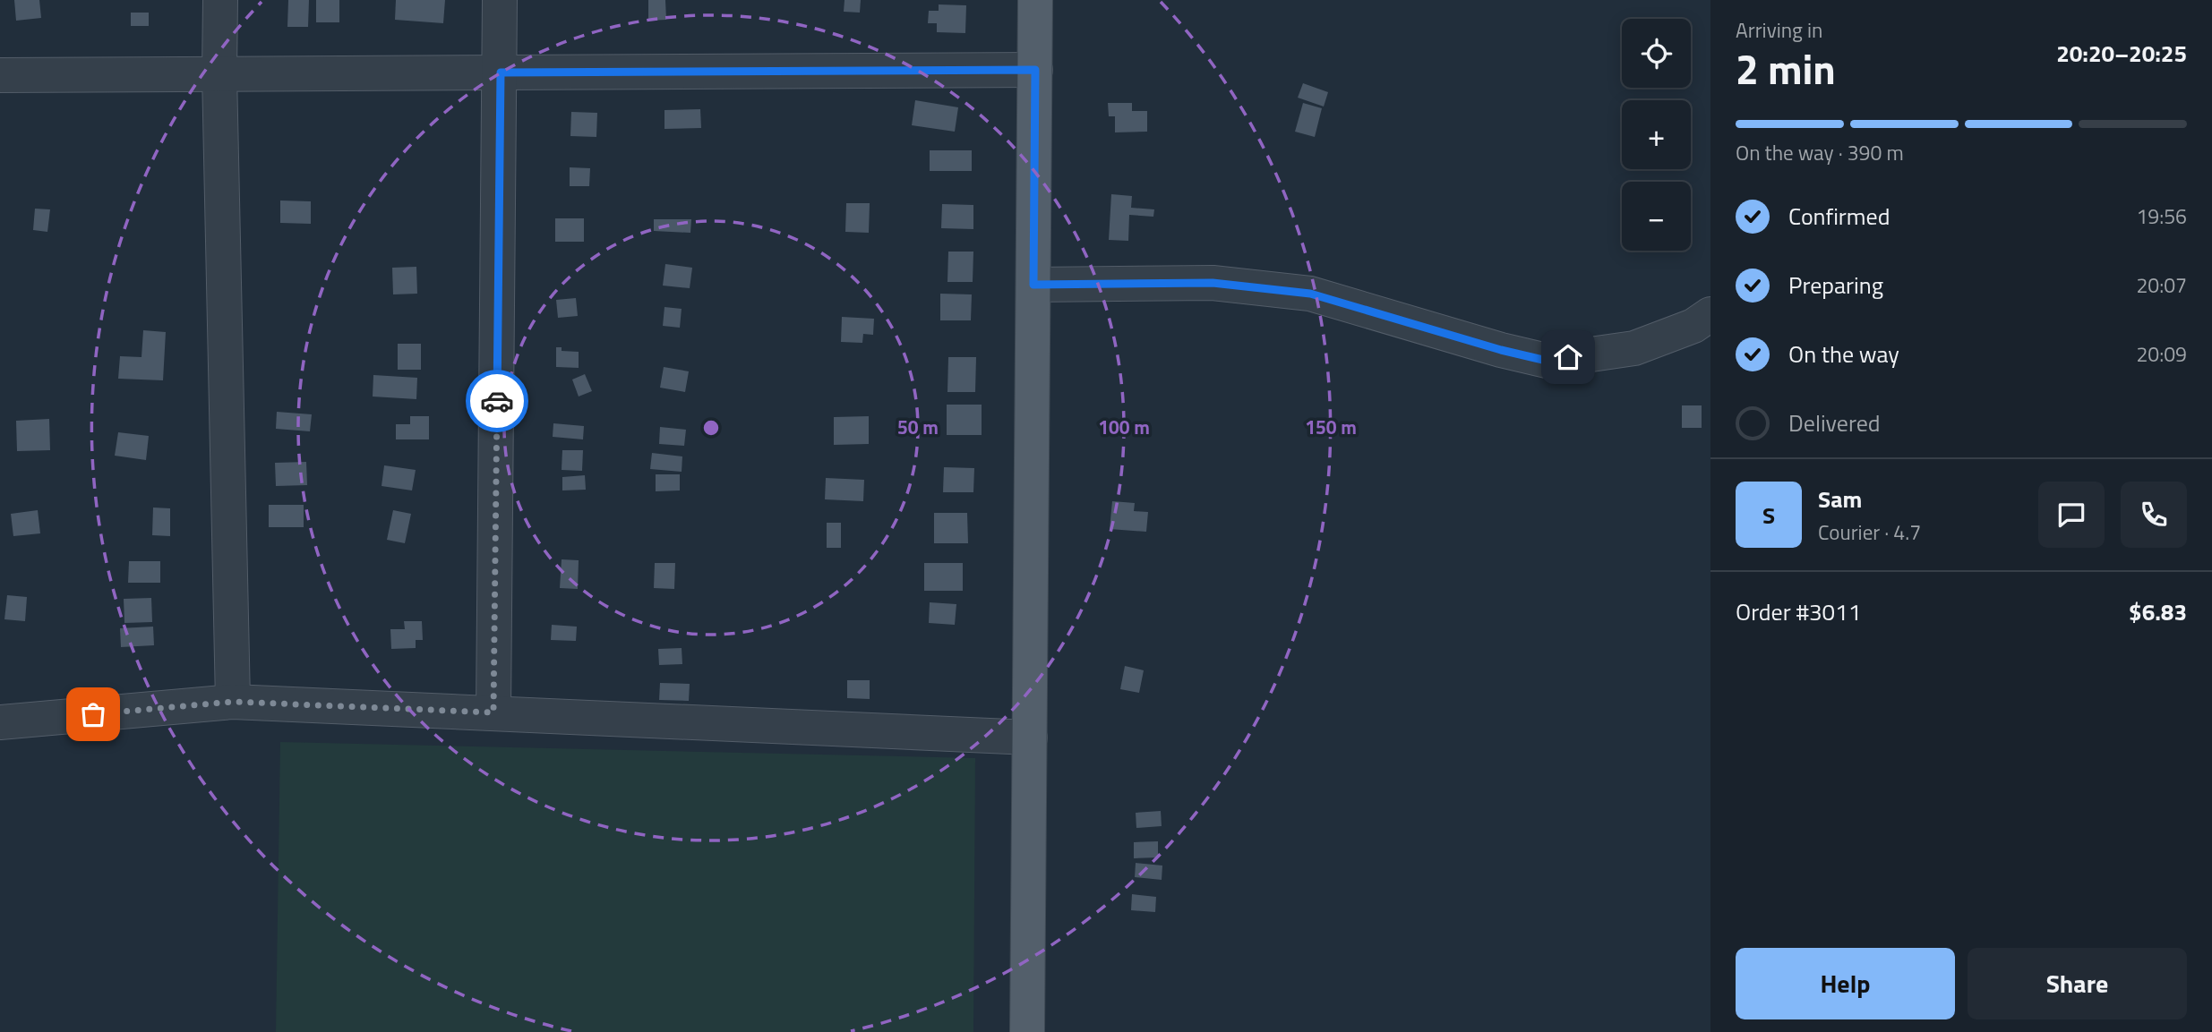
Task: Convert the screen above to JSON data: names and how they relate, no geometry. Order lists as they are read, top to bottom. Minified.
{"page":{"heading":["2 min","Arriving in","20:20–20:25"],"panel":["Sam","Courier · 4.7","Order #3011","$6.83"],"map_buttons":["+","−"],"bar":"On the way · 390 m","list":[["Confirmed","19:56"],["Preparing","20:07"],["On the way","20:09"],"Delivered"],"round":"S","buttons":["Help","Share"]},"rings":["50 m","100 m","150 m"]}
